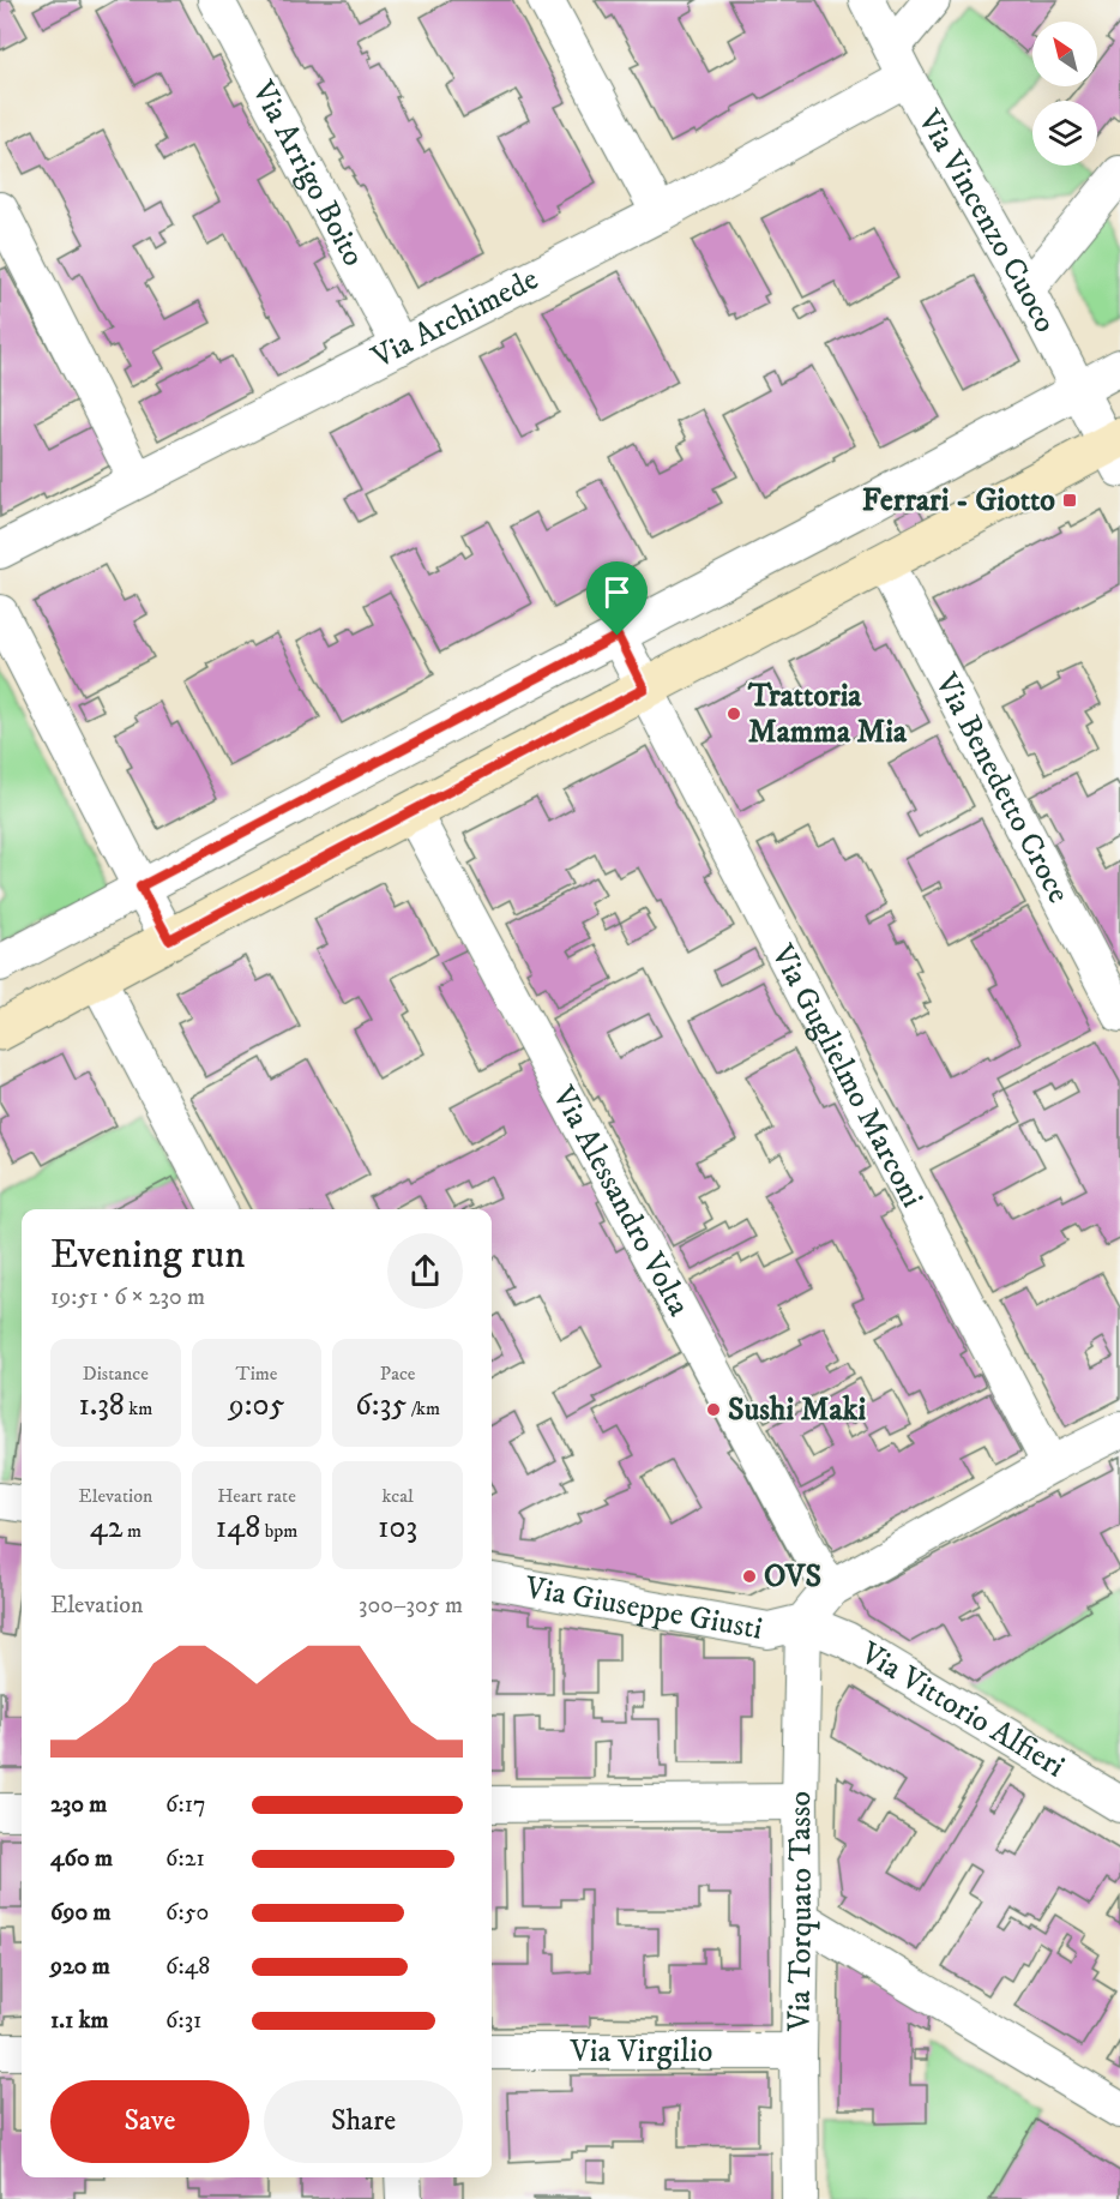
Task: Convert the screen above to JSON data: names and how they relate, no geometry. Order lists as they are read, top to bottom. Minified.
{"streets":{"street":["Via Arrigo Boito","Via Vincenzo Cuoco","Via Archimede","Via Benedetto Croce","Via Guglielmo Marconi","Via Alessandro Volta","Via Giuseppe Giusti","Via Vittorio Alfieri","Via Torquato Tasso","Via Virgilio"]},"crossings":[["Via Arrigo Boito","Via Archimede"],["Via Vincenzo Cuoco","Via Archimede"],["Via Alessandro Volta","Via Giuseppe Giusti"],["Via Giuseppe Giusti","Via Vittorio Alfieri"],["Via Giuseppe Giusti","Via Torquato Tasso"],["Via Vittorio Alfieri","Via Torquato Tasso"],["Via Torquato Tasso","Via Virgilio"]],"places":{"transit":["Ferrari - Giotto"],"other":["Trattoria Mamma Mia","Sushi Maki","OVS"]},"north":"top left","page":{"heading":["Evening run","19:51 · 6 × 230 m"],"stats":[["Distance","1.38 km"],["Time","9:05"],["Pace","6:35 /km"],["Elevation","42 m"],["Heart rate","148 bpm"],["kcal","103"]],"chart":["Elevation","300–305 m"],"list":[{"name":"230 m","note":"6:17"},{"name":"460 m","note":"6:21"},{"name":"690 m","note":"6:50"},{"name":"920 m","note":"6:48"},{"name":"1.1 km","note":"6:31"}],"buttons":["Save","Share"]}}
